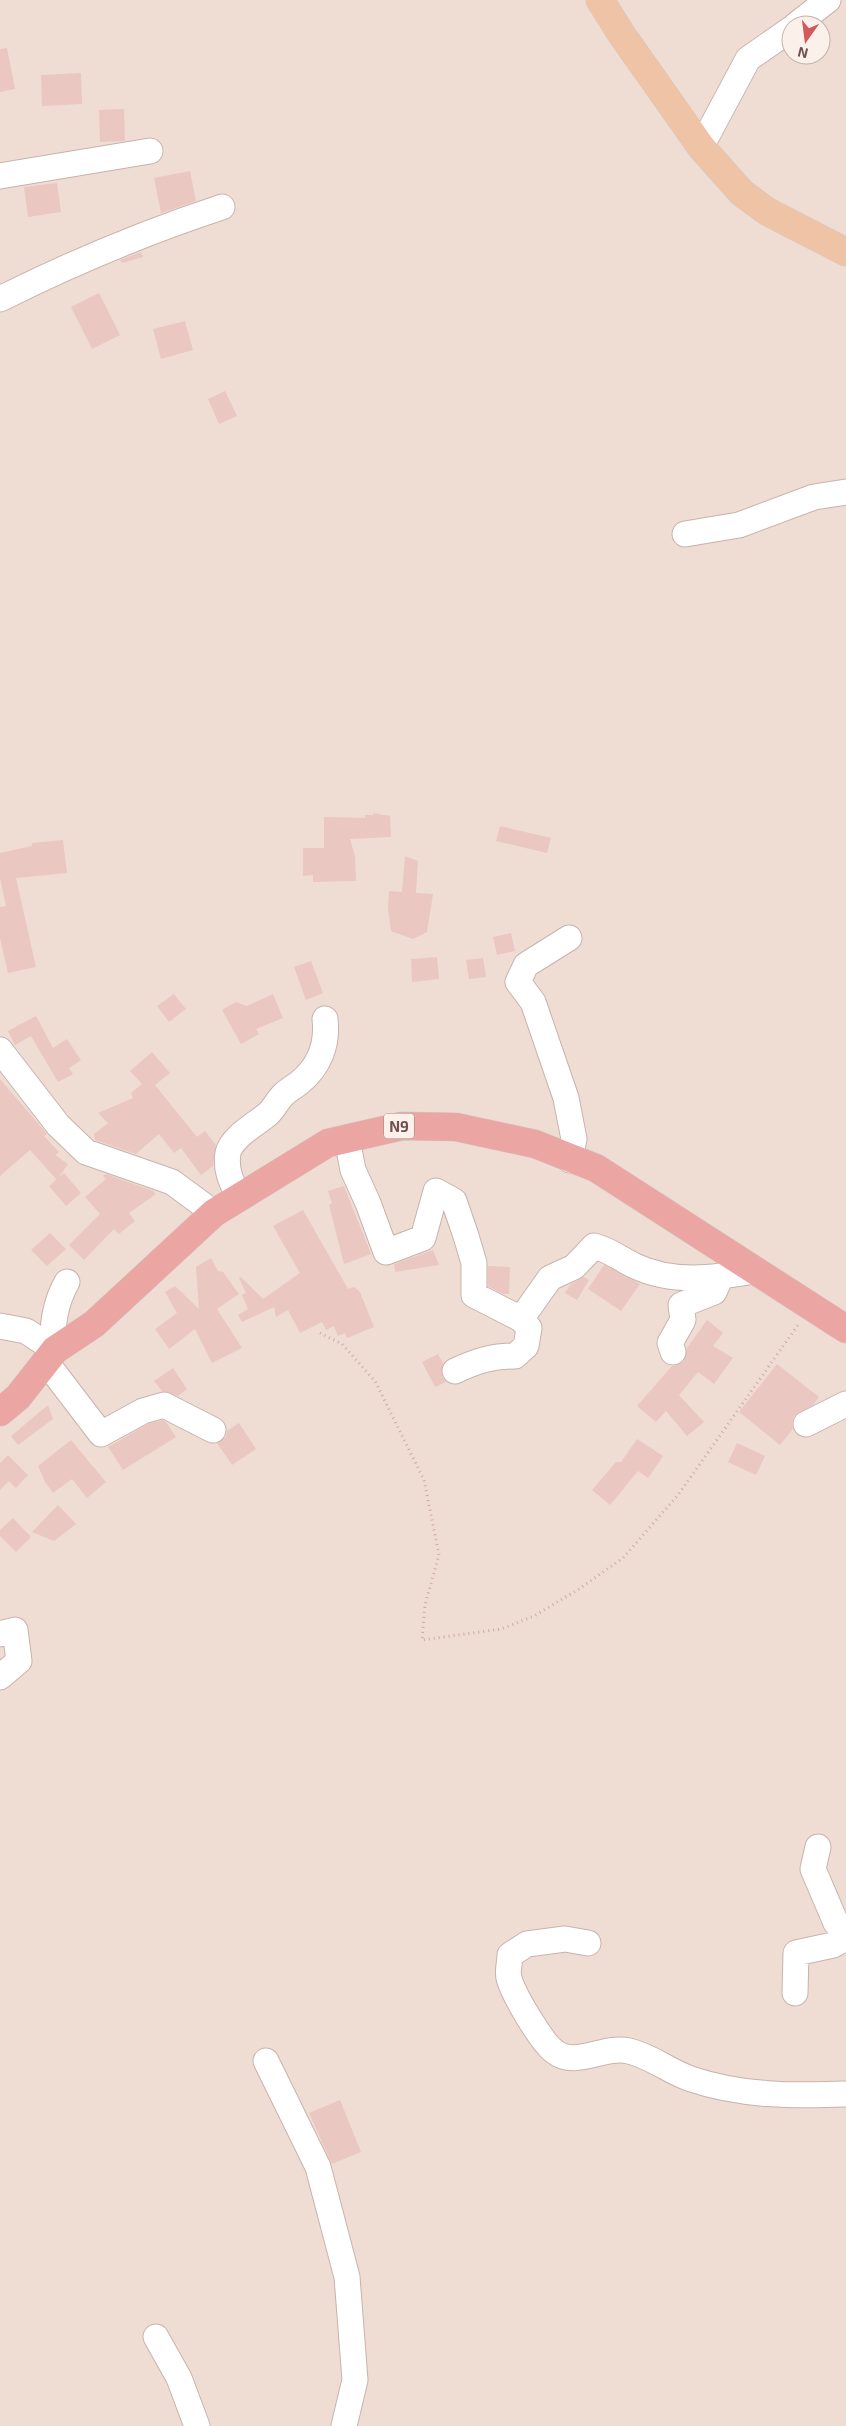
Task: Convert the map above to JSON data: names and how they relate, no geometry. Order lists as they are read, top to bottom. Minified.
{"streets":{"highway":["N9"]},"north":"bottom"}
